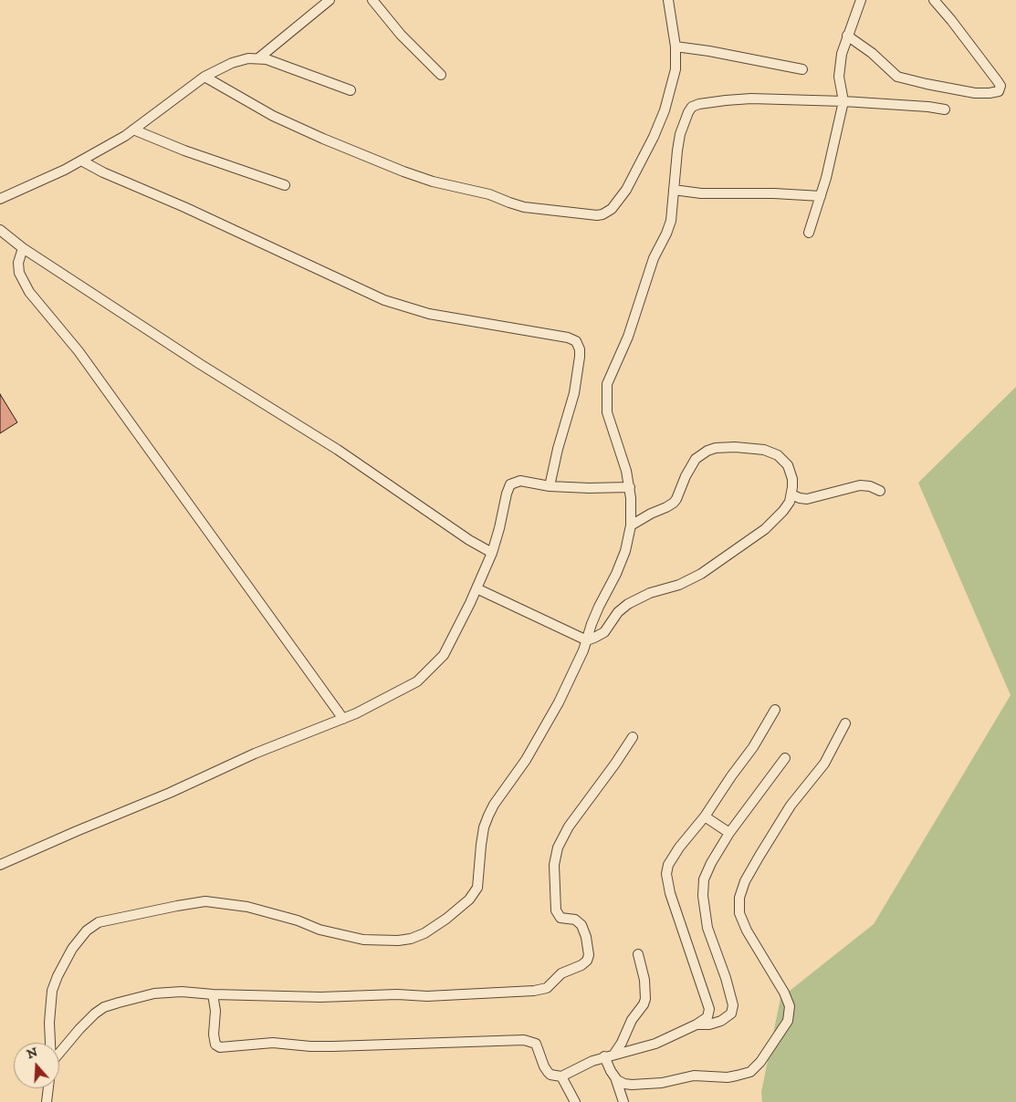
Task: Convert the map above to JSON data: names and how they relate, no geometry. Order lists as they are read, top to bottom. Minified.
{"north":"top"}
